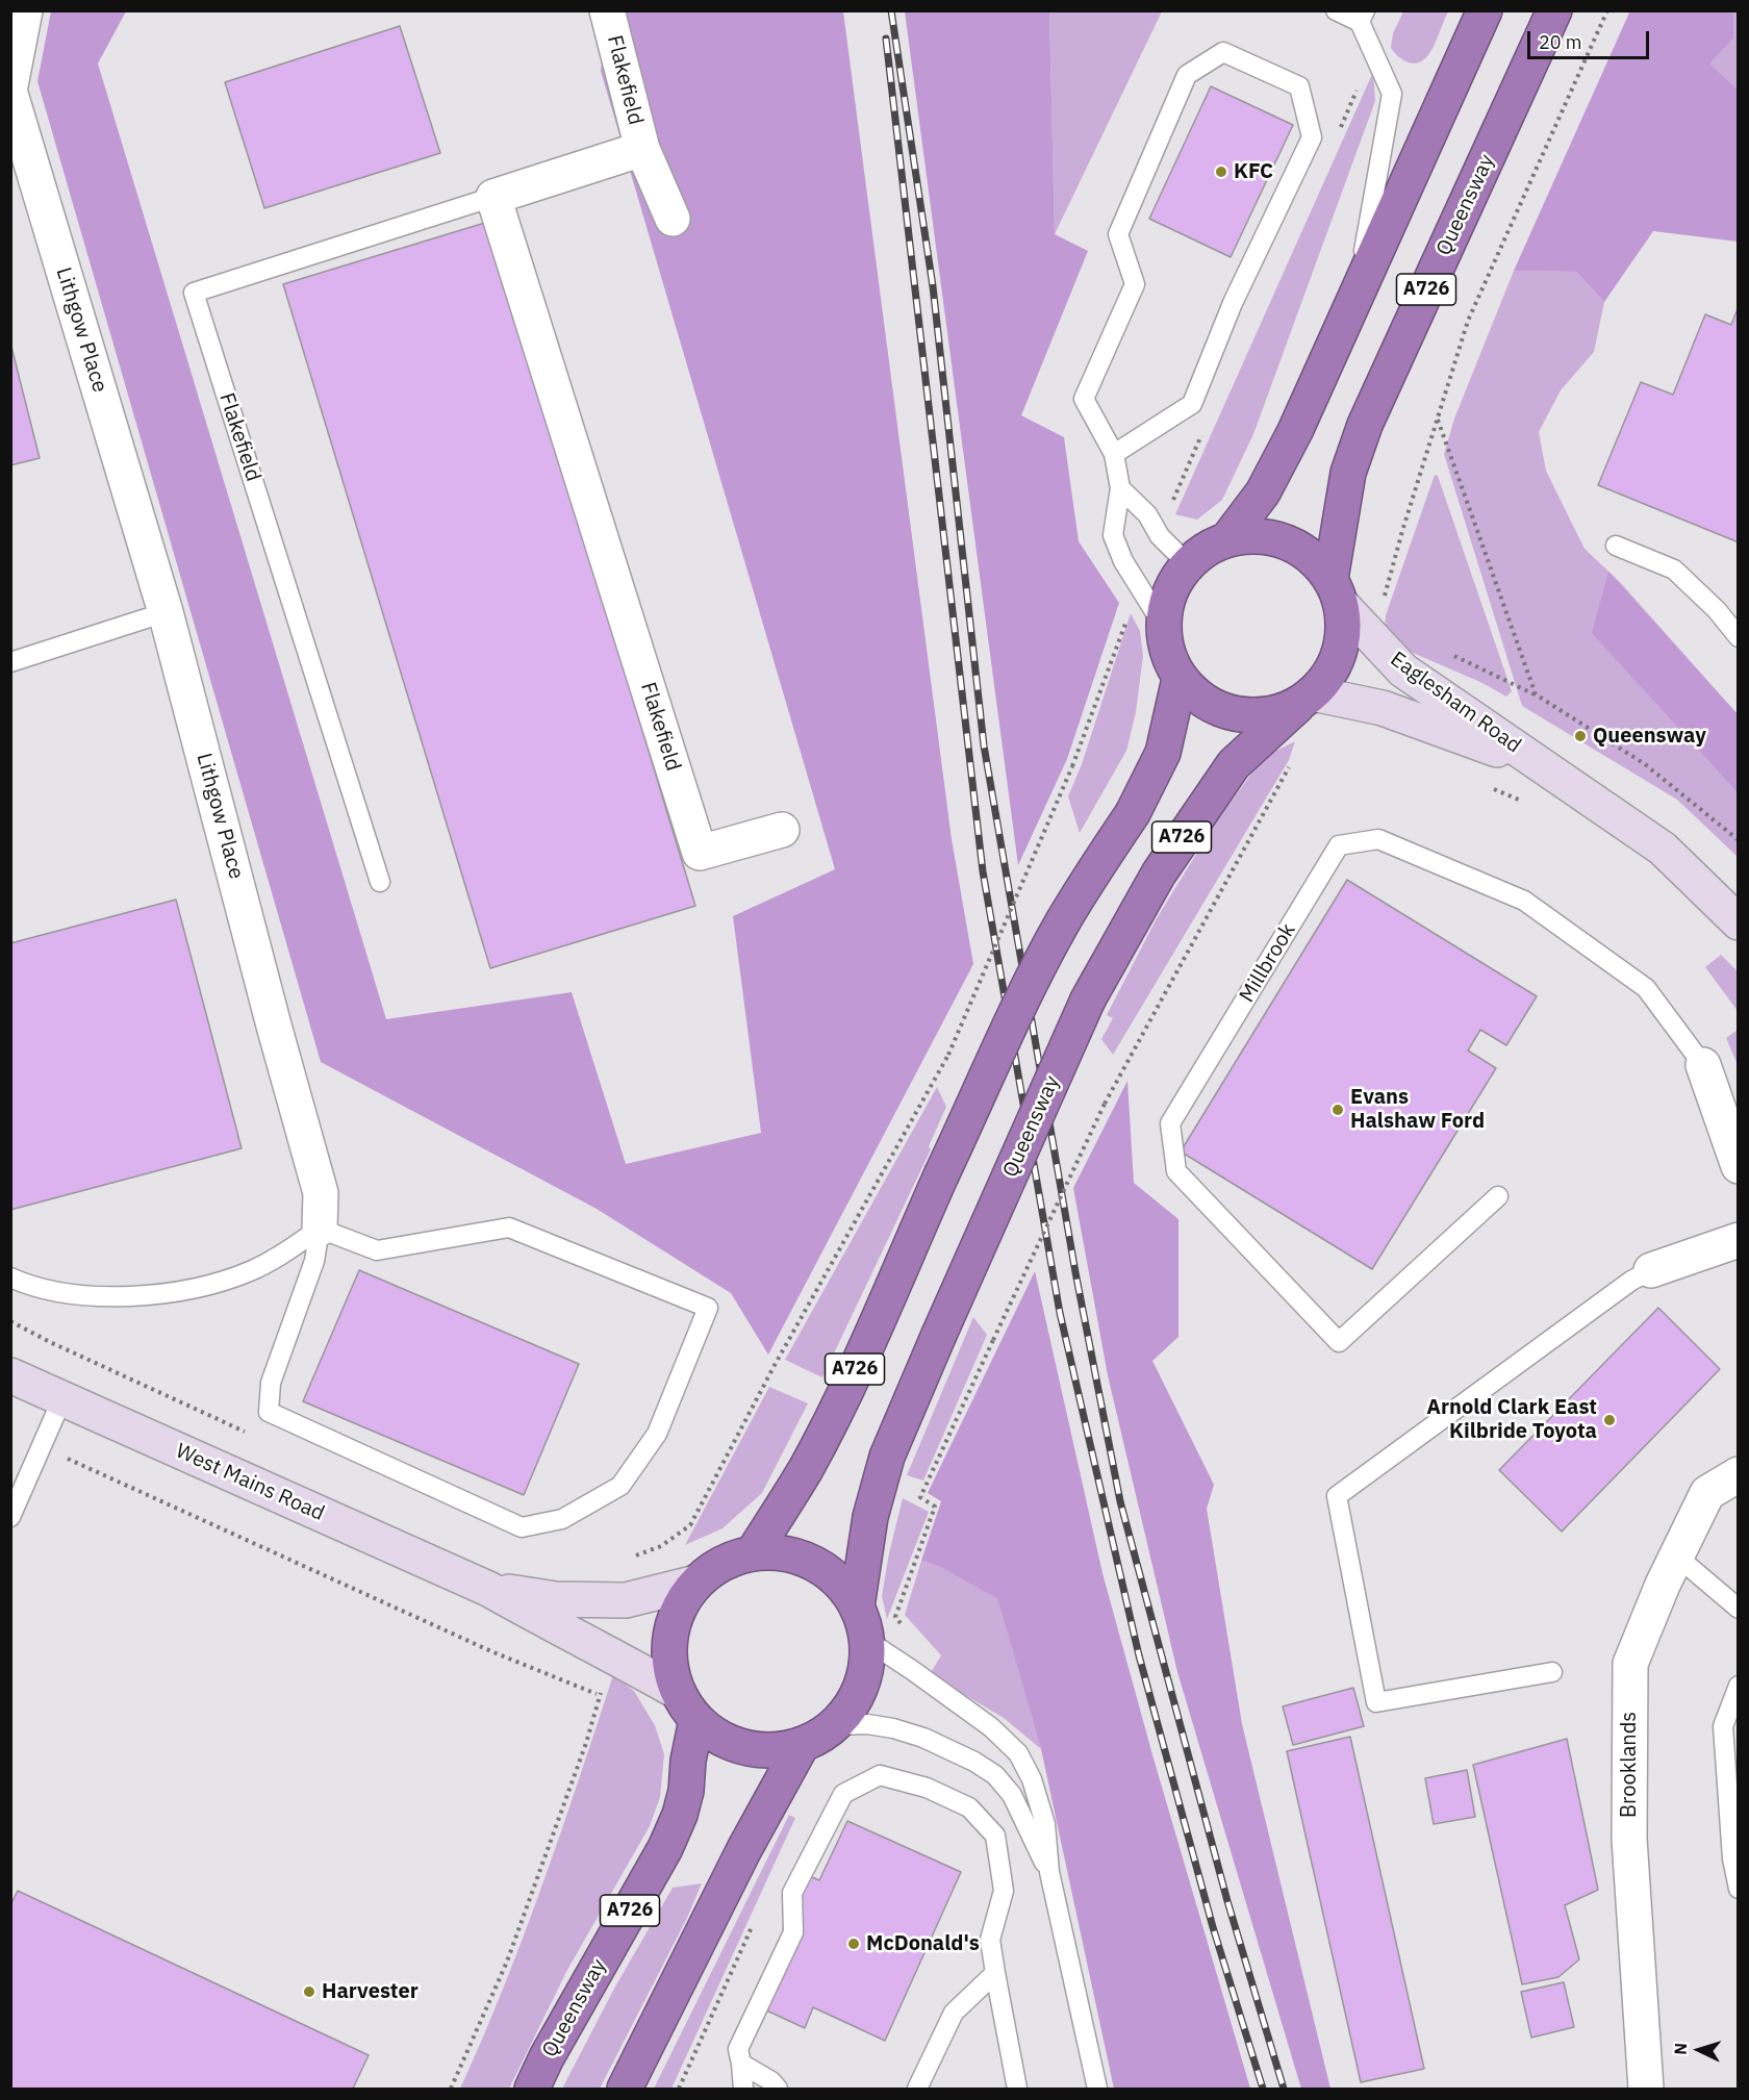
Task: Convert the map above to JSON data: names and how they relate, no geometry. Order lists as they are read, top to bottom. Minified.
{"streets":{"highway":["Queensway","A726"],"main road":["Eaglesham Road","West Mains Road"],"street":["Flakefield","Lithgow Place","Millbrook","Brooklands"]},"crossings":[["Queensway","A726"],["Queensway","Eaglesham Road"],["Queensway","West Mains Road"],["A726","Eaglesham Road"],["A726","West Mains Road"]],"places":["KFC","Queensway","Evans Halshaw Ford","Arnold Clark East Kilbride Toyota","McDonald's","Harvester"],"scale_bar":"20 m","north":"left"}
